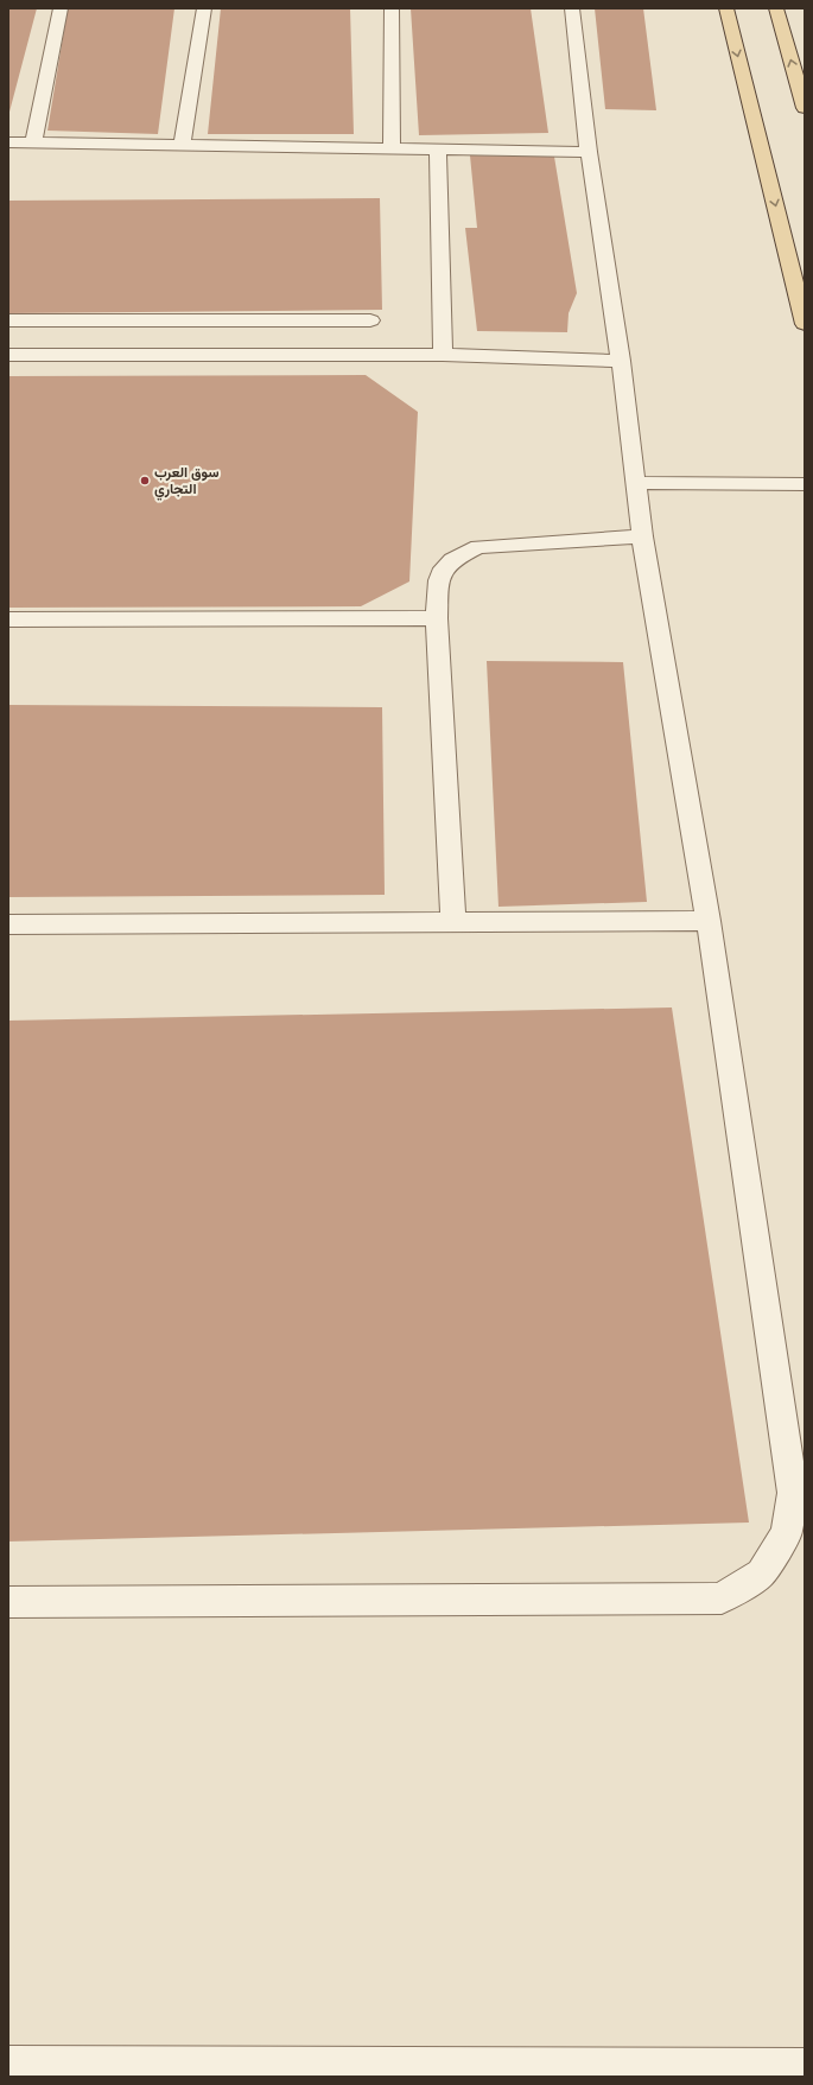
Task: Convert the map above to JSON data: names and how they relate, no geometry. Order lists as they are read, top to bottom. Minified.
{"places":["سوق العرب التجاري"]}
